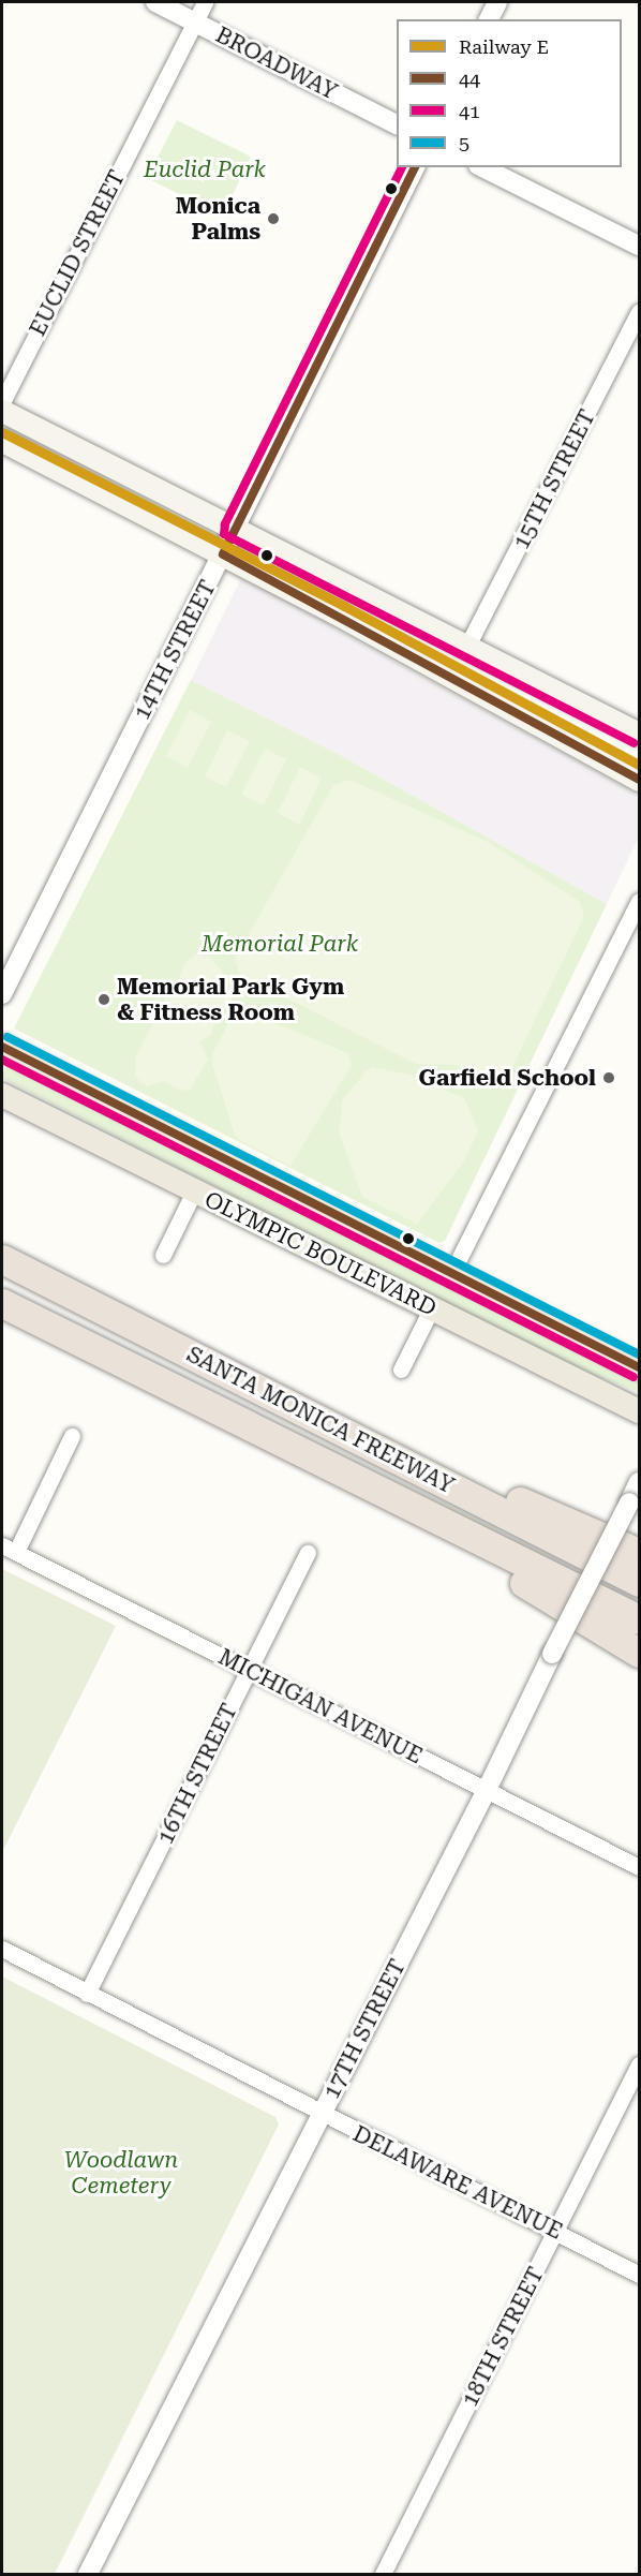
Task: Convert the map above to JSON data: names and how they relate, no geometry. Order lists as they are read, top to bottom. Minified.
{"streets":{"highway":["SANTA MONICA FREEWAY"],"main road":["OLYMPIC BOULEVARD"],"street":["BROADWAY","EUCLID STREET","15TH STREET","14TH STREET","MICHIGAN AVENUE","16TH STREET","17TH STREET","DELAWARE AVENUE","18TH STREET"]},"crossings":[["BROADWAY","EUCLID STREET"],["MICHIGAN AVENUE","16TH STREET"],["MICHIGAN AVENUE","17TH STREET"],["16TH STREET","DELAWARE AVENUE"],["17TH STREET","DELAWARE AVENUE"],["DELAWARE AVENUE","18TH STREET"]],"parks":["Euclid Park","Memorial Park","Woodlawn Cemetery"],"places":["Monica Palms","Memorial Park Gym & Fitness Room","Garfield School"],"lines":["transit line 44","transit line 41","rail line E","transit line 5"],"legend":["Railway E","44","41","5"]}
